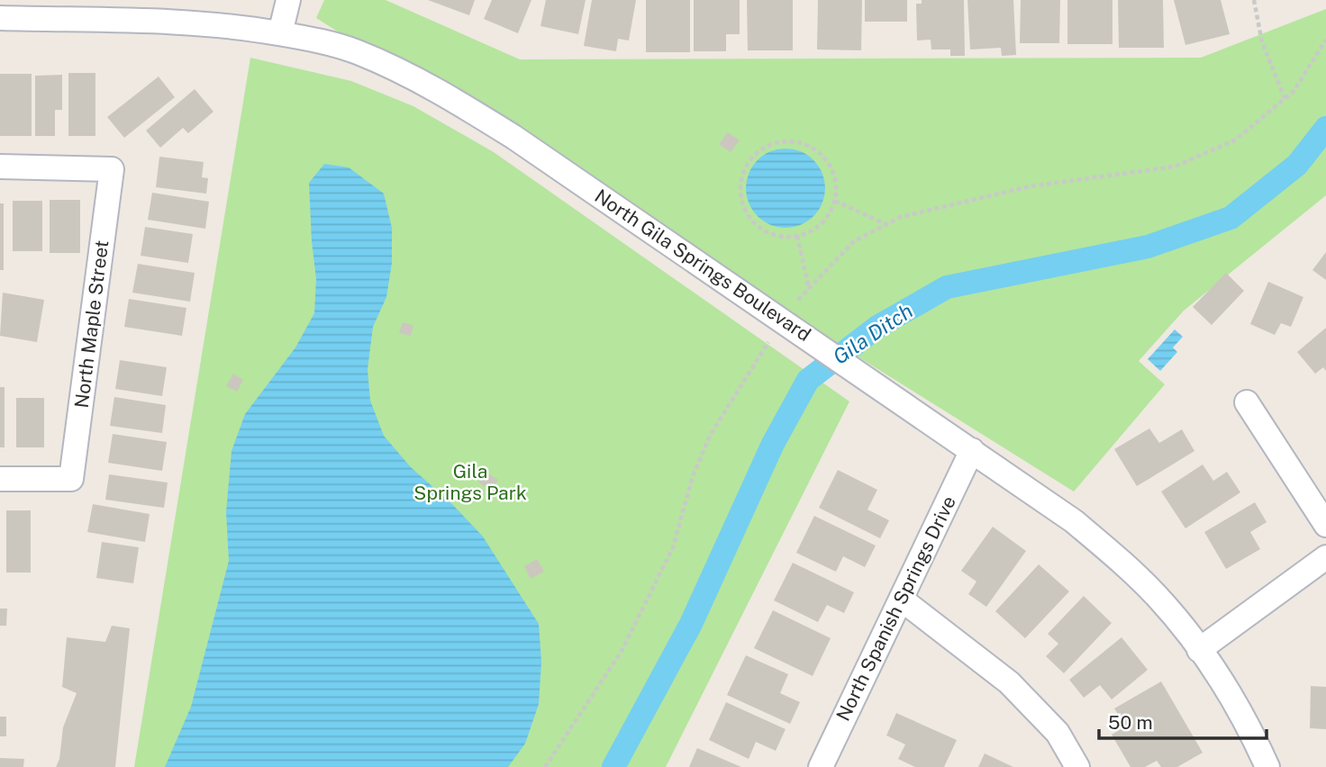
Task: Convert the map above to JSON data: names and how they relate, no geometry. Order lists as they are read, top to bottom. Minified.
{"streets":{"street":["North Gila Springs Boulevard","North Maple Street","North Spanish Springs Drive"]},"crossings":[["North Gila Springs Boulevard","North Spanish Springs Drive"]],"water":["Gila Ditch"],"parks":["Gila Springs Park"],"scale_bar":"50 m"}
